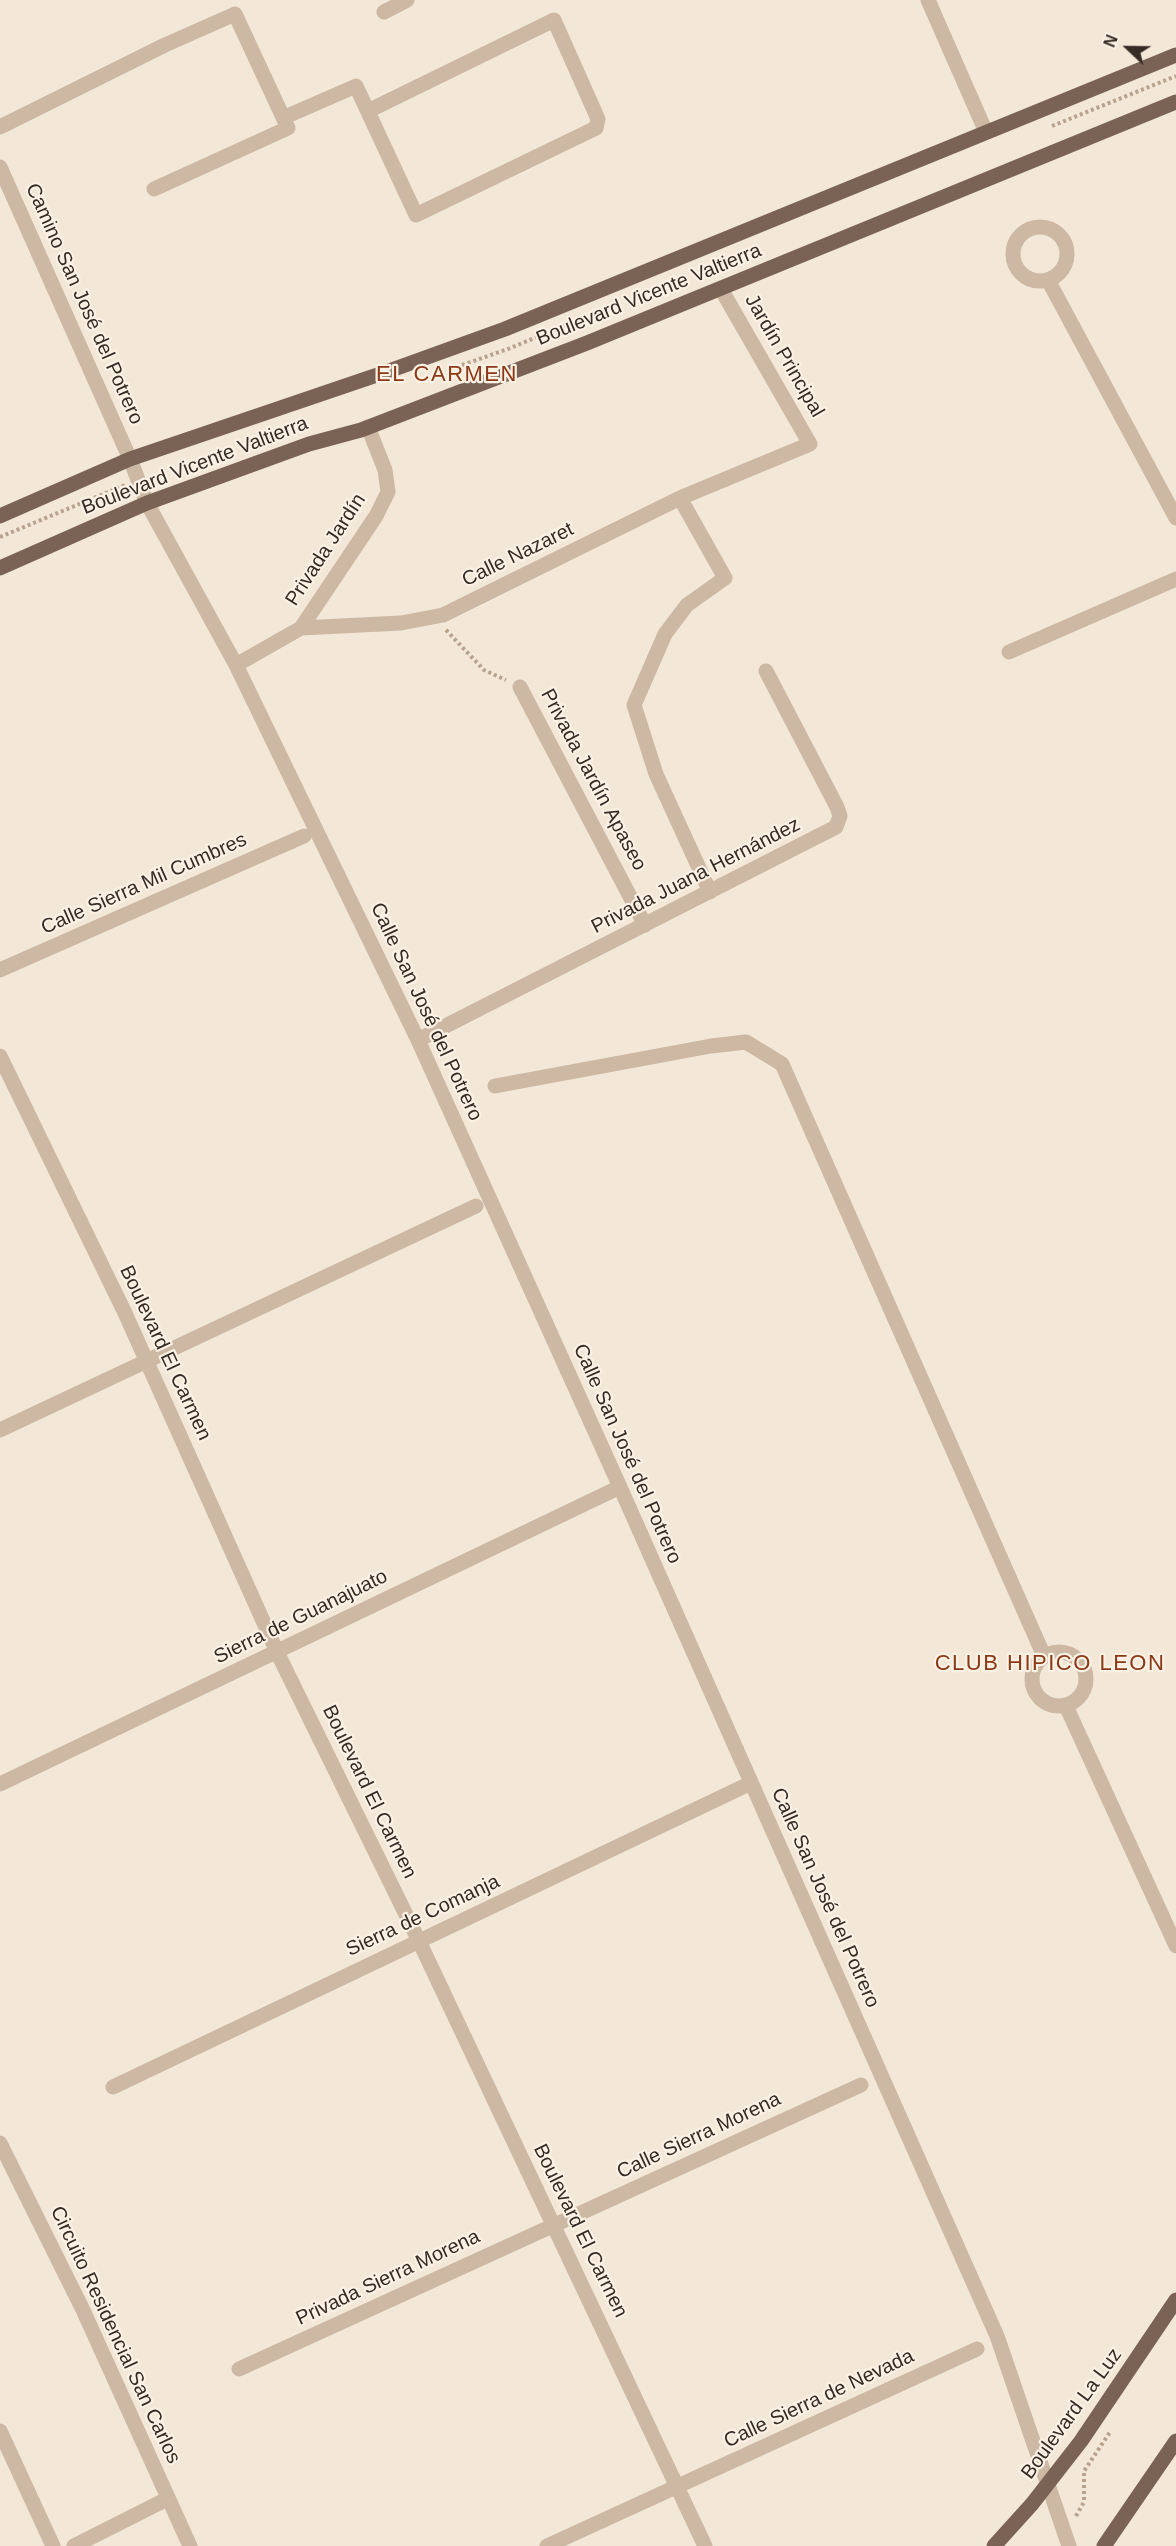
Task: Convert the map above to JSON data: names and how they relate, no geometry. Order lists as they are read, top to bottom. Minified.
{"streets":{"main road":["Boulevard Vicente Valtierra","Boulevard La Luz"],"street":["Camino San José del Potrero","Jardín Principal","Privada Jardín","Calle Nazaret","Privada Jardín Apaseo","Privada Juana Hernández","Calle Sierra Mil Cumbres","Calle San José del Potrero","Boulevard El Carmen","Sierra de Guanajuato","Sierra de Comanja","Calle Sierra Morena","Privada Sierra Morena","Circuito Residencial San Carlos","Calle Sierra de Nevada"]},"crossings":[["Boulevard Vicente Valtierra","Camino San José del Potrero"],["Boulevard Vicente Valtierra","Jardín Principal"],["Boulevard Vicente Valtierra","Privada Jardín"],["Boulevard Vicente Valtierra","Calle San José del Potrero"],["Camino San José del Potrero","Calle San José del Potrero"],["Jardín Principal","Calle Nazaret"],["Privada Jardín","Calle Nazaret"],["Calle Nazaret","Calle San José del Potrero"],["Privada Jardín Apaseo","Privada Juana Hernández"],["Privada Juana Hernández","Calle San José del Potrero"],["Calle San José del Potrero","Sierra de Guanajuato"],["Calle San José del Potrero","Sierra de Comanja"],["Calle San José del Potrero","Boulevard La Luz"],["Boulevard El Carmen","Sierra de Guanajuato"],["Boulevard El Carmen","Sierra de Comanja"],["Boulevard El Carmen","Calle Sierra Morena"],["Boulevard El Carmen","Privada Sierra Morena"],["Boulevard El Carmen","Calle Sierra de Nevada"],["Calle Sierra Morena","Privada Sierra Morena"]],"districts":["EL CARMEN","CLUB HIPICO LEON"],"north":"left"}
